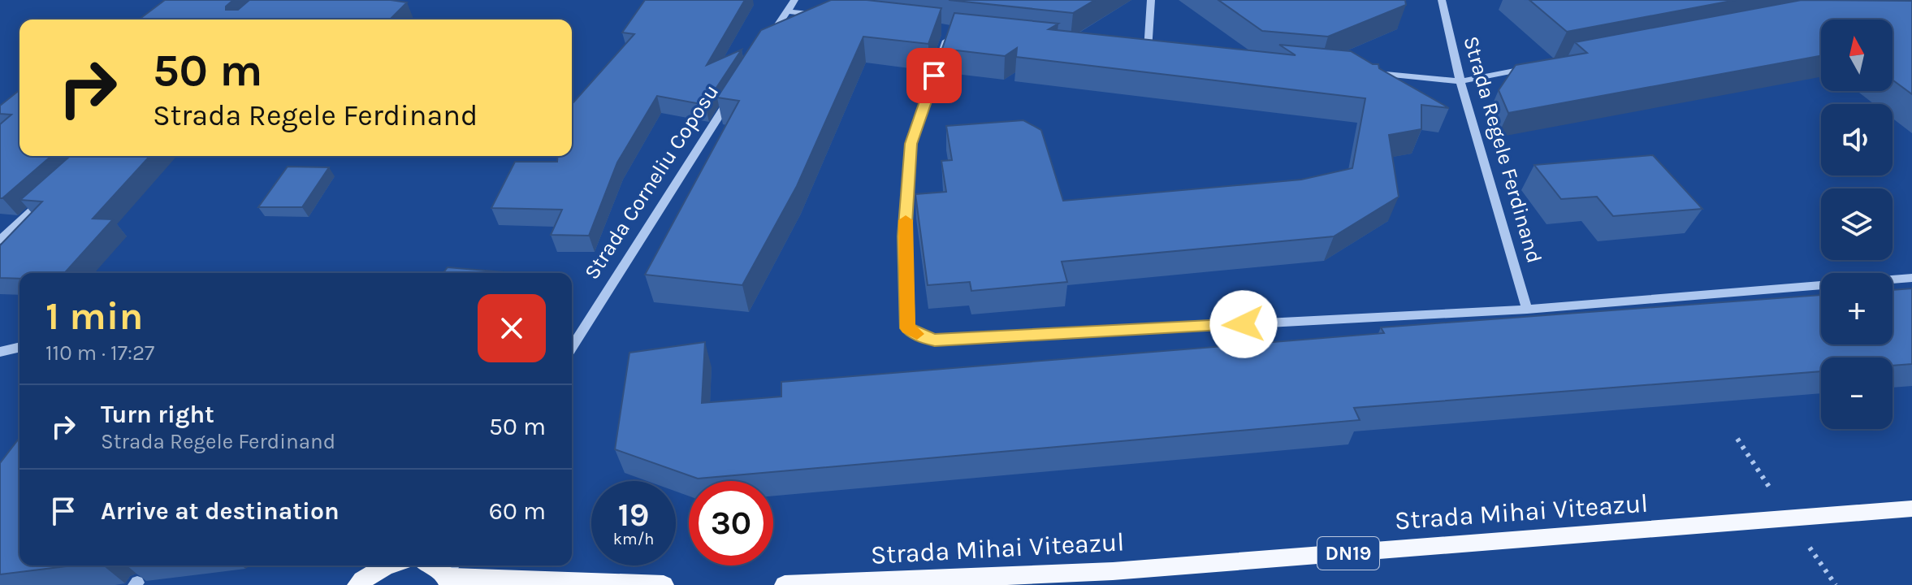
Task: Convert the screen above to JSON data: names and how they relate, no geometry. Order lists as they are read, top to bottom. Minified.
{"streets":{"main road":["Strada Mihai Viteazul","DN19"],"street":["Strada Regele Ferdinand","Strada Corneliu Coposu"]},"north":"top","page":{"map_buttons":["+","−"],"turn":["50 m","Strada Regele Ferdinand"],"heading":["1 min","110 m · 17:27"],"list":[{"name":"Turn right","note":"Strada Regele Ferdinand","value":"50 m"},{"name":"Arrive at destination","value":"60 m"}],"speed":"19 km/h","limit":"30"}}
